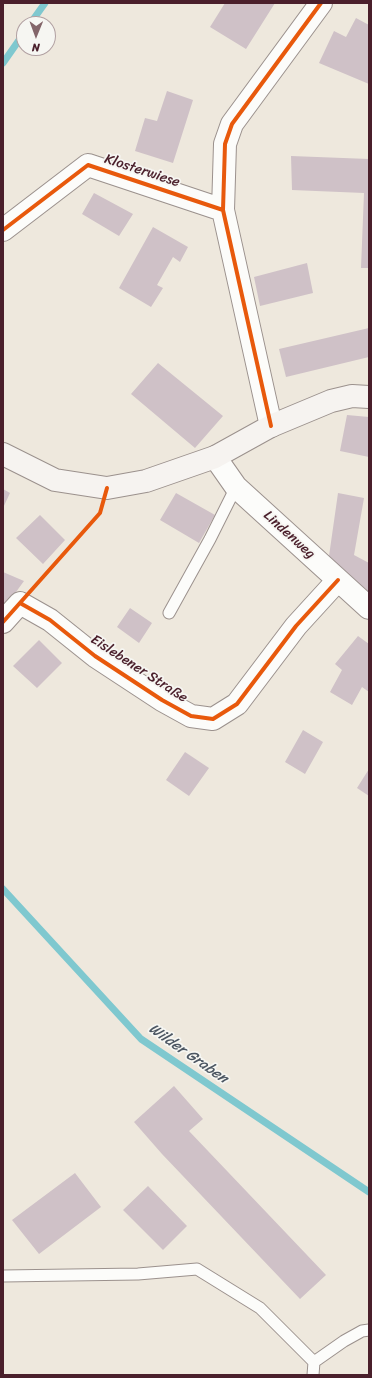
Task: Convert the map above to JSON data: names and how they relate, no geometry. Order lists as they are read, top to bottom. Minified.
{"streets":{"street":["Klosterwiese","Lindenweg","Eislebener Straße"]},"crossings":[["Lindenweg","Eislebener Straße"]],"water":["Wilder Graben"],"north":"bottom"}
